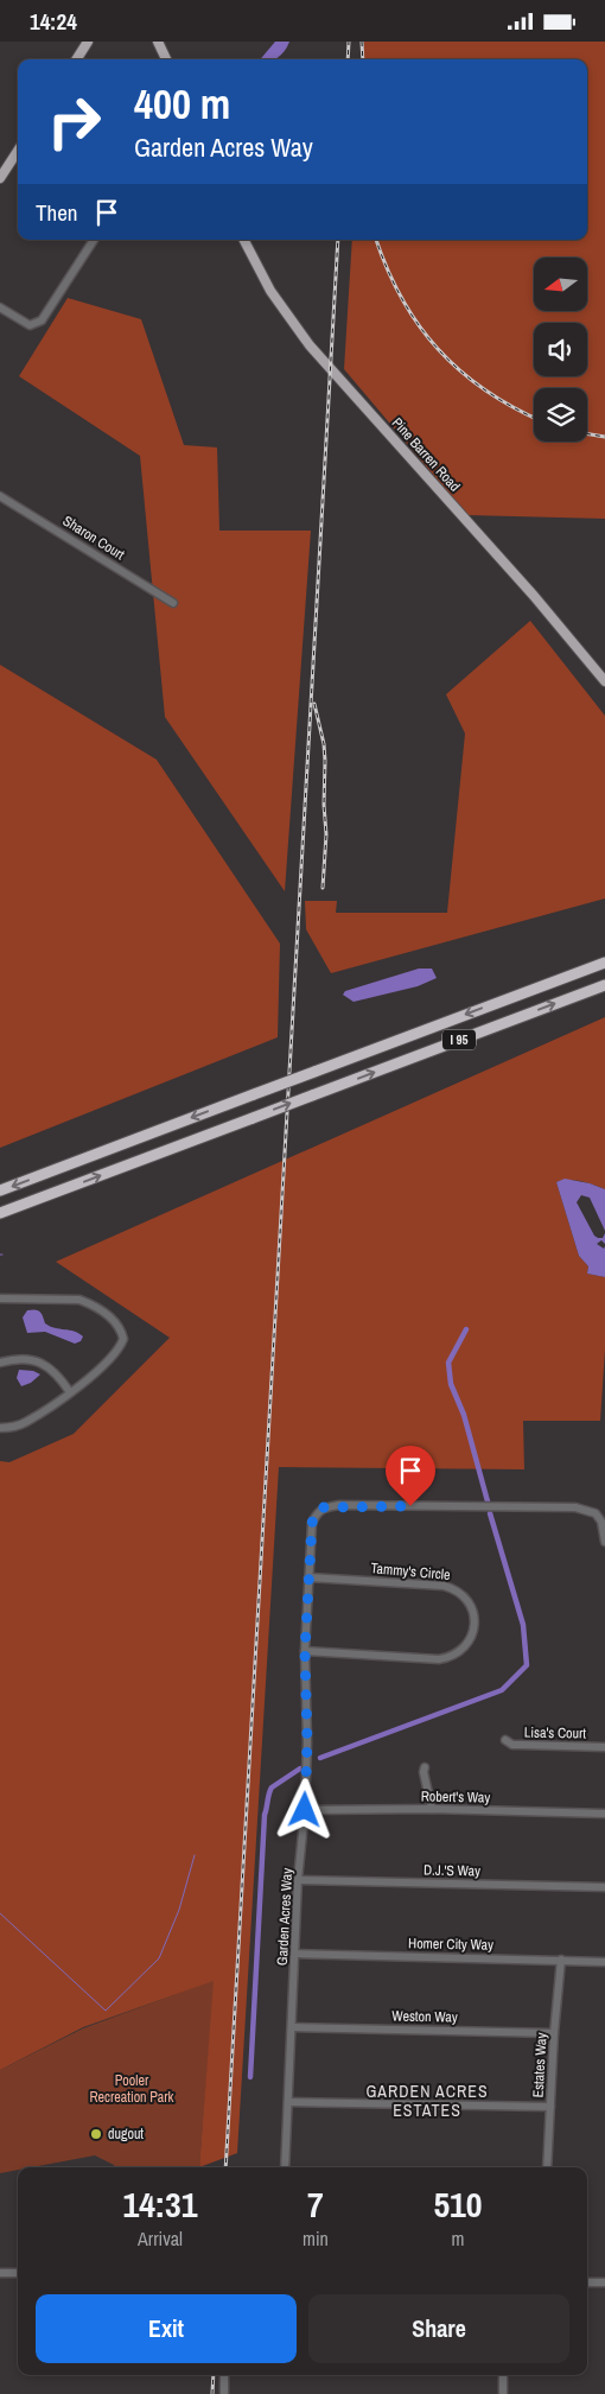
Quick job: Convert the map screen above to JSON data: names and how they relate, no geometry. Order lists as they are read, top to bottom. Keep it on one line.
{"streets":{"highway":["I 95"],"main road":["Pine Barren Road"],"street":["Sharon Court","Tammy's Circle","Lisa's Court","Robert's Way","D.J.'S Way","Garden Acres Way","Homer City Way","Weston Way","Estates Way"]},"crossings":[["Tammy's Circle","Garden Acres Way"],["Robert's Way","Garden Acres Way"],["D.J.'S Way","Garden Acres Way"],["Garden Acres Way","Homer City Way"],["Garden Acres Way","Weston Way"],["Homer City Way","Estates Way"],["Weston Way","Estates Way"]],"districts":["GARDEN ACRES ESTATES"],"parks":["Pooler Recreation Park"],"places":["dugout"],"north":"left","page":{"status":"14:24","turn":["400 m","Garden Acres Way"],"then":"Then","eta":["14:31","Arrival","7","min","510","m"],"buttons":["Exit","Share"]}}
